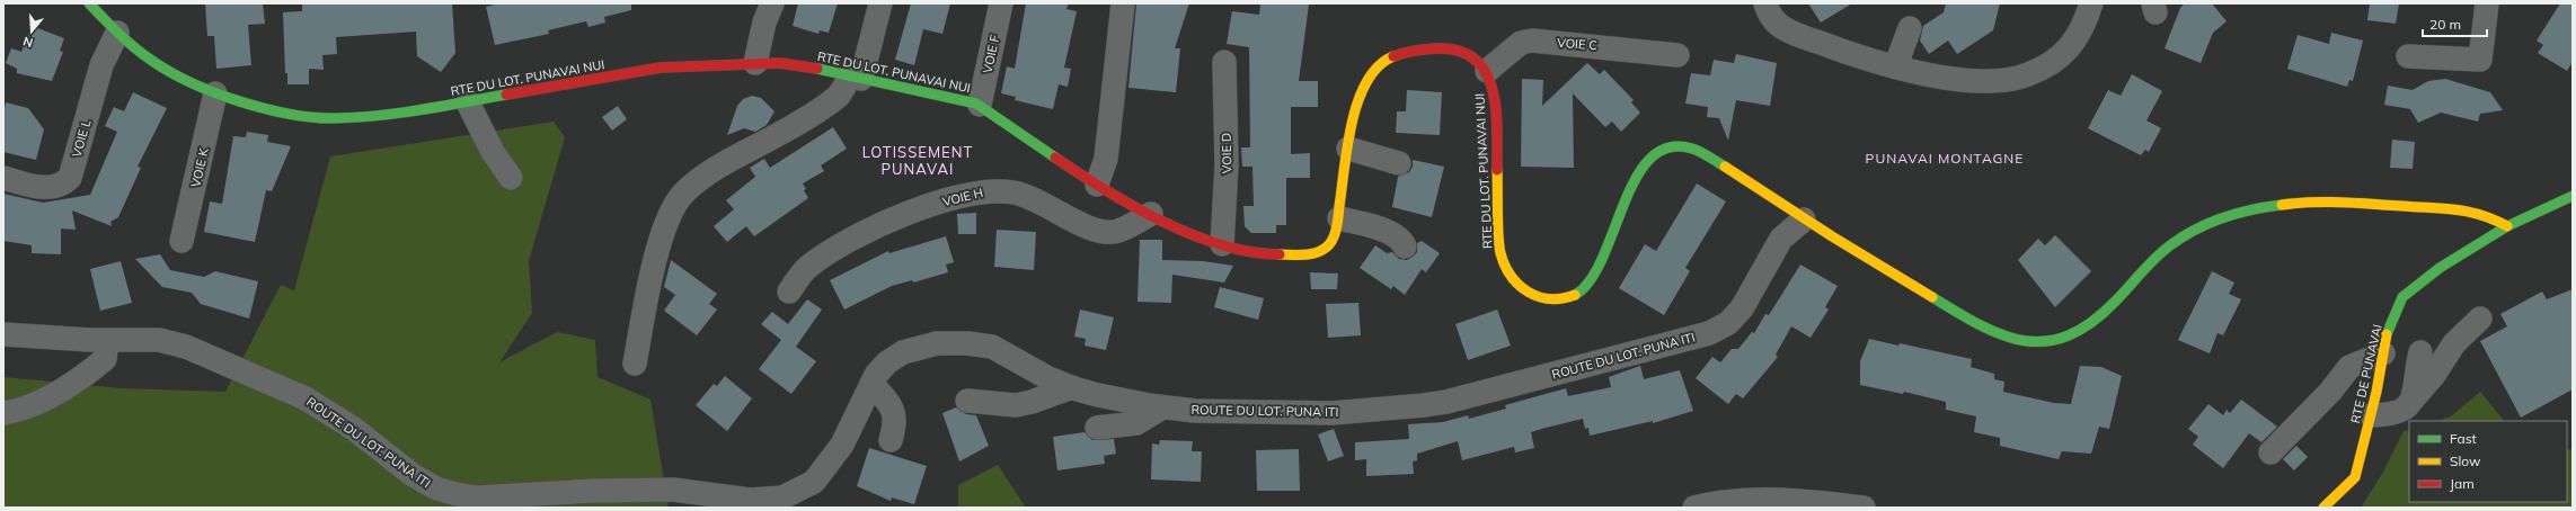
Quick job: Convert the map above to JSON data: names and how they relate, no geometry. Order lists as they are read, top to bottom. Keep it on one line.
{"streets":{"main road":["RTE DU LOT. PUNAVAI NUI","RTE DE PUNAVAI"],"street":["VOIE C","VOIE F","VOIE L","VOIE D","VOIE K","VOIE H","ROUTE DU LOT. PUNA ITI"]},"crossings":[["VOIE C","RTE DU LOT. PUNAVAI NUI"],["VOIE F","RTE DU LOT. PUNAVAI NUI"],["RTE DU LOT. PUNAVAI NUI","VOIE L"],["RTE DU LOT. PUNAVAI NUI","VOIE D"],["RTE DU LOT. PUNAVAI NUI","VOIE K"],["RTE DU LOT. PUNAVAI NUI","VOIE H"],["RTE DU LOT. PUNAVAI NUI","ROUTE DU LOT. PUNA ITI"]],"districts":["LOTISSEMENT PUNAVAI","PUNAVAI MONTAGNE"],"legend":["Fast","Slow","Jam"],"scale_bar":"20 m","north":"bottom"}
